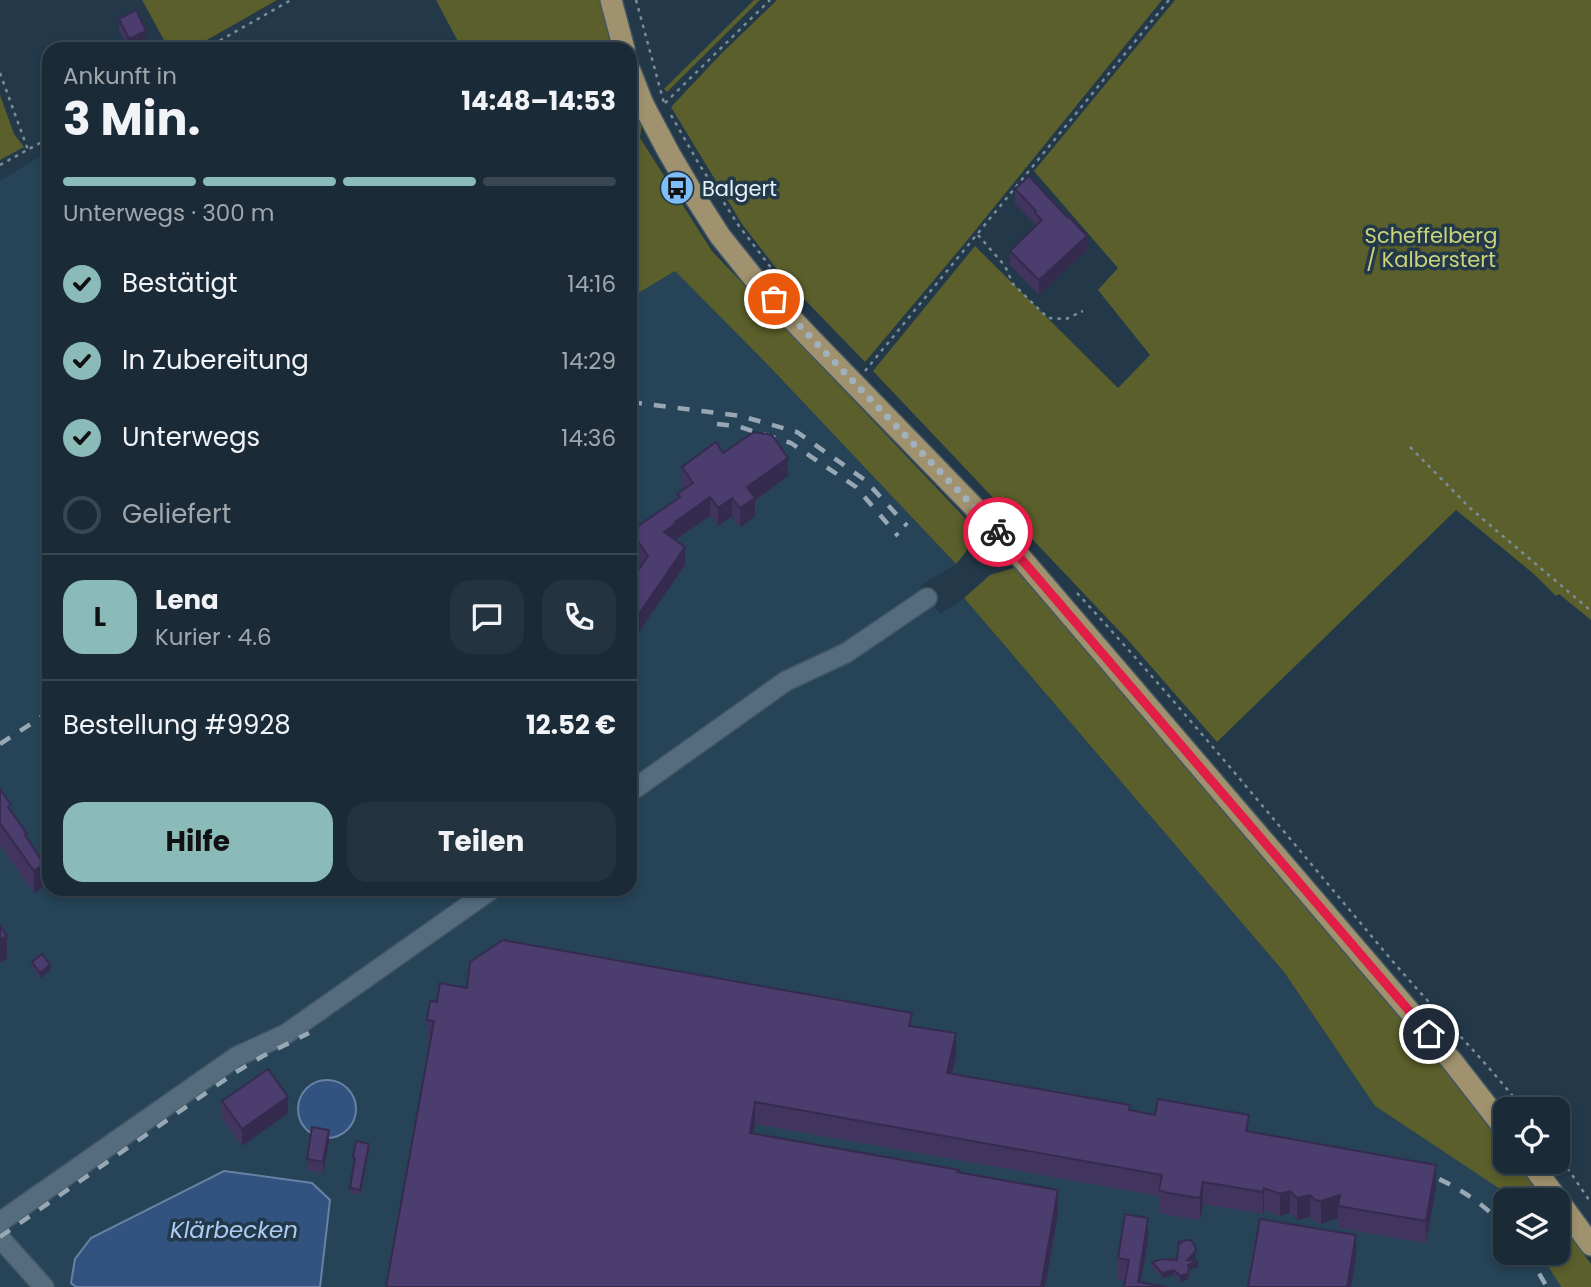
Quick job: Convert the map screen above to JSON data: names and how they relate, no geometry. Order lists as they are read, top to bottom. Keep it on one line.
{"water":["Klärbecken"],"parks":["Scheffelberg / Kalberstert"],"places":{"bus stop":["Balgert"]},"page":{"heading":["3 Min.","Ankunft in","14:48–14:53"],"panel":["Lena","Kurier · 4.6","Bestellung #9928","12.52 €"],"bar":"Unterwegs · 300 m","list":[["Bestätigt","14:16"],["In Zubereitung","14:29"],["Unterwegs","14:36"],"Geliefert"],"round":"L","buttons":["Hilfe","Teilen"]}}
